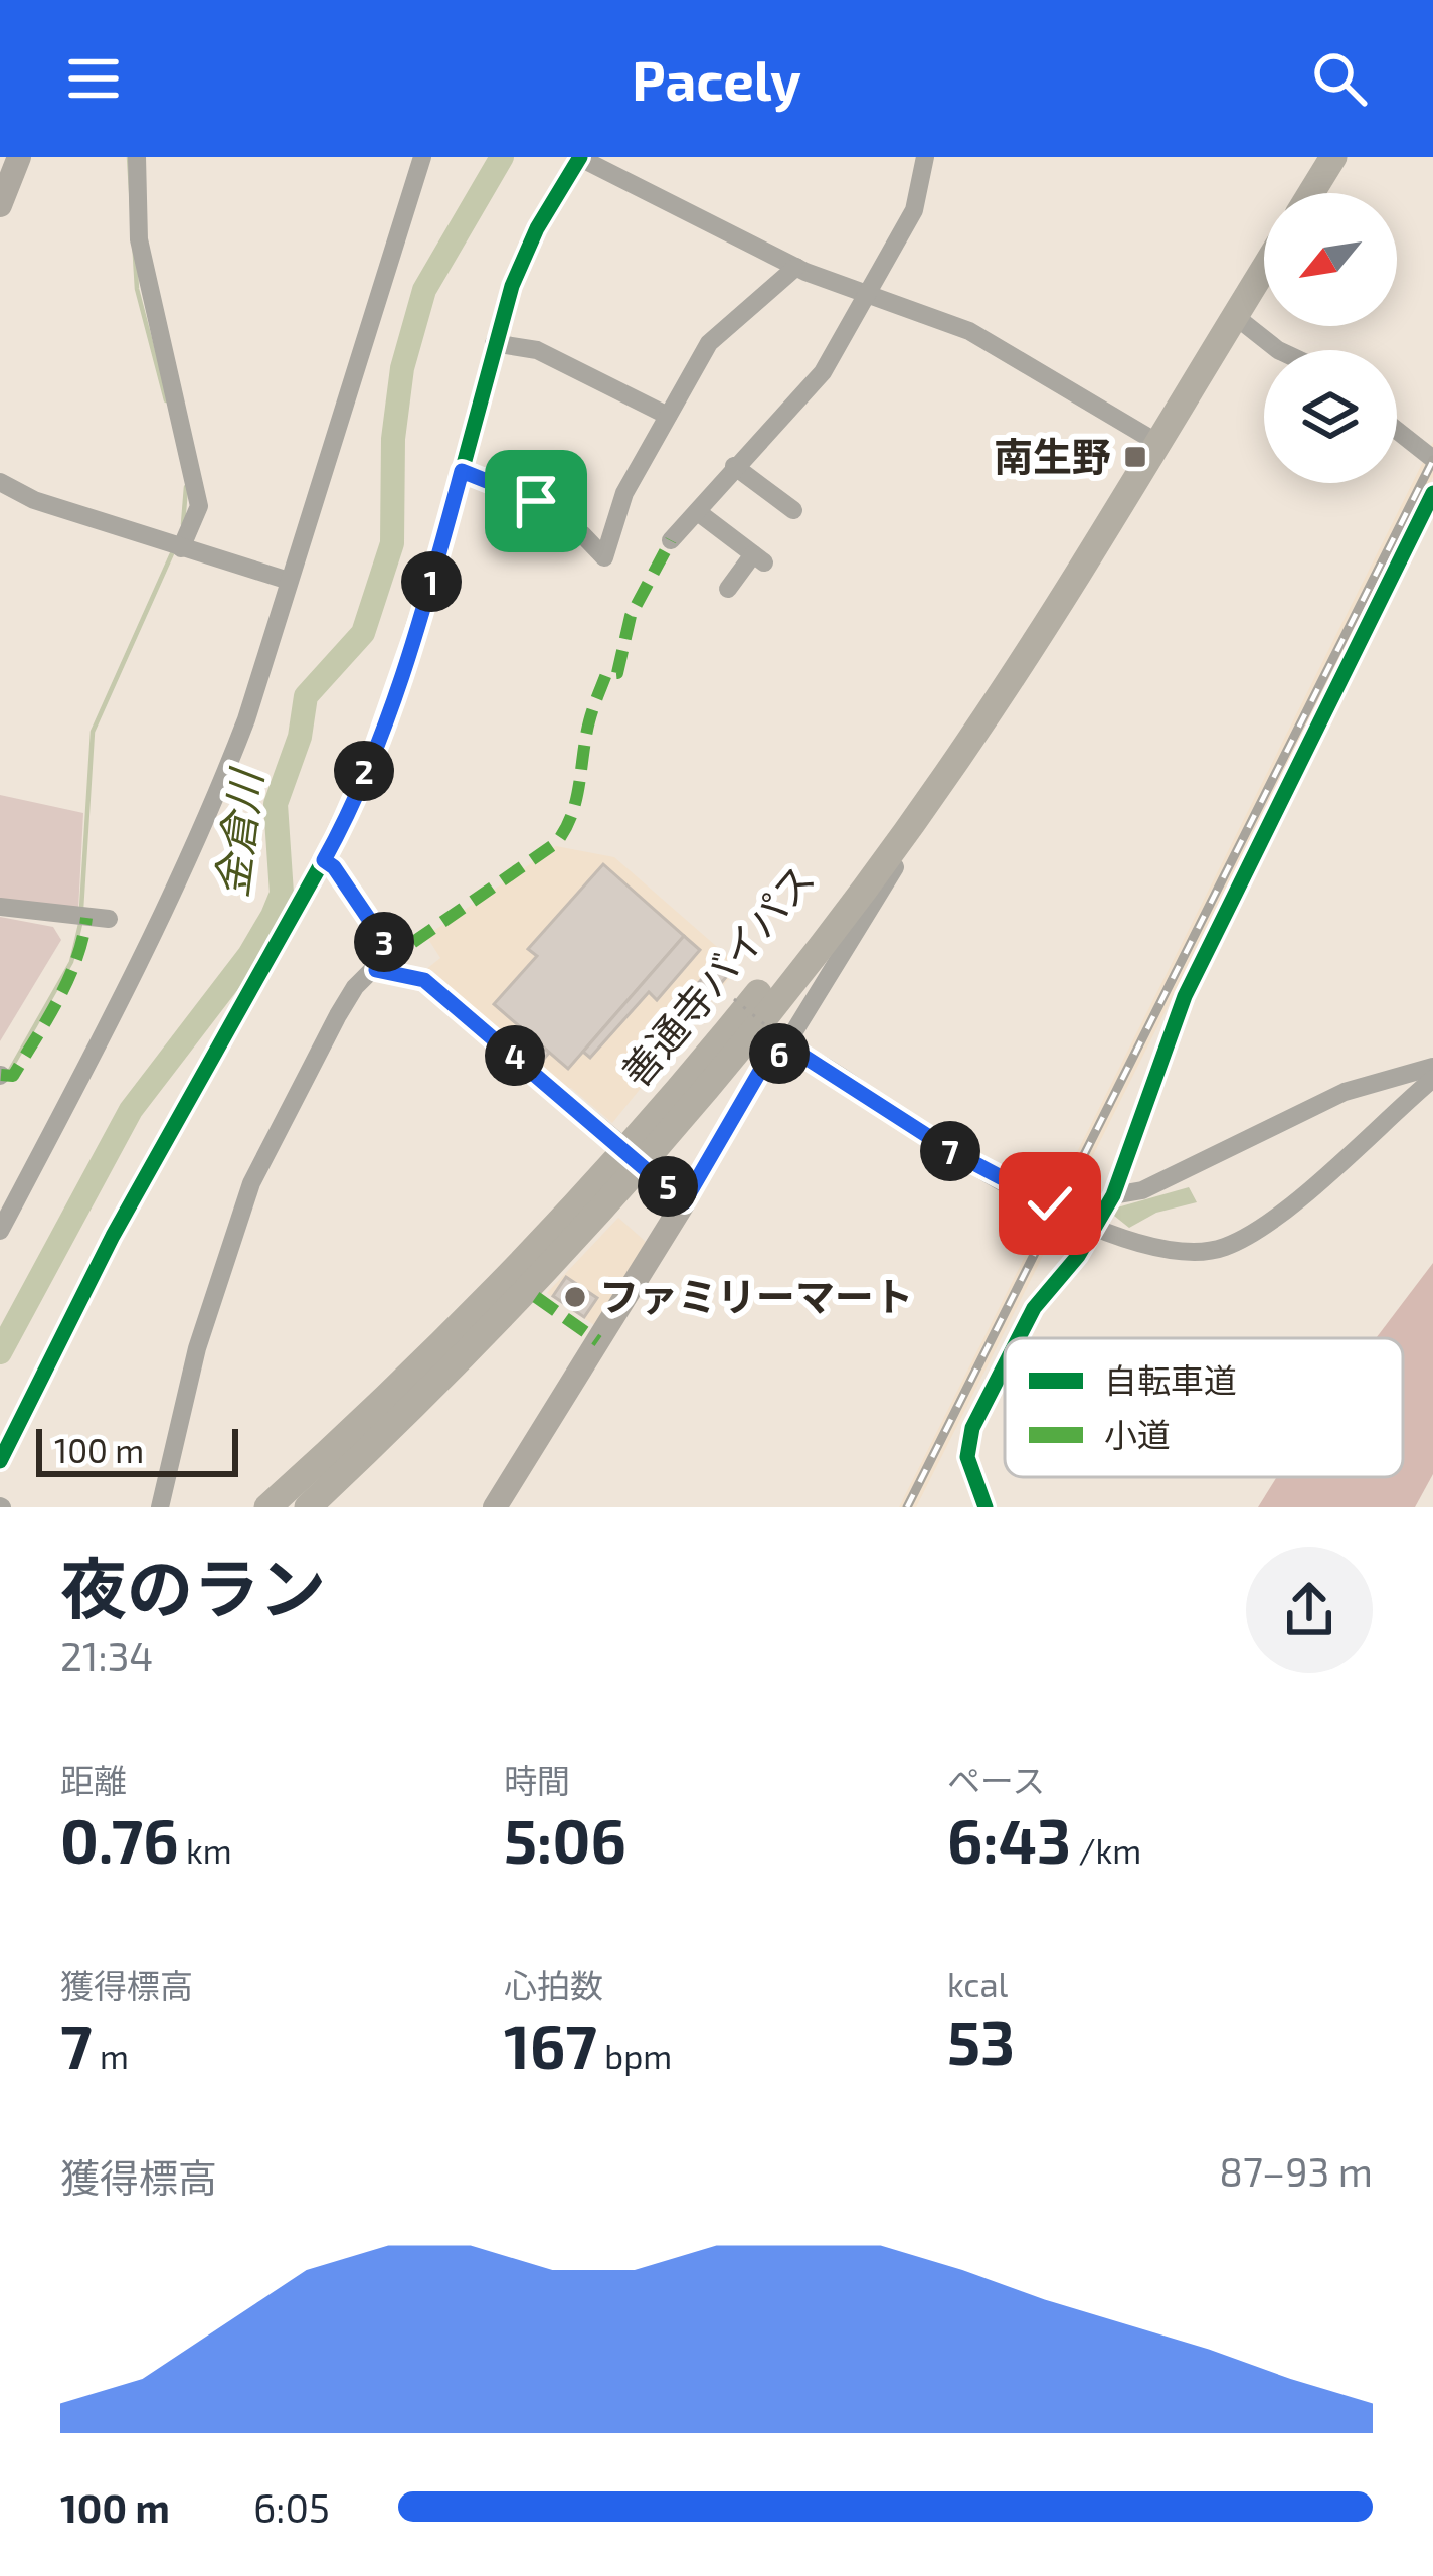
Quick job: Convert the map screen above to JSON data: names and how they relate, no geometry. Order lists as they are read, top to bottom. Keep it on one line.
{"streets":{"highway":["善通寺バイパス"]},"water":["金倉川"],"places":{"transit":["南生野"],"other":["ファミリーマート"]},"legend":["自転車道","小道"],"scale_bar":"100 m","north":"bottom left","page":{"header":"Pacely","pins":["1","2","3","6","4","7","5"],"scale":"100 m","heading":["夜のラン","21:34"],"stats":[["距離","0.76 km"],["時間","5:06"],["ペース","6:43 /km"],["獲得標高","7 m"],["心拍数","167 bpm"],["kcal","53"]],"chart":["獲得標高","87–93 m"],"list":[{"name":"100 m","note":"6:05"}]}}
